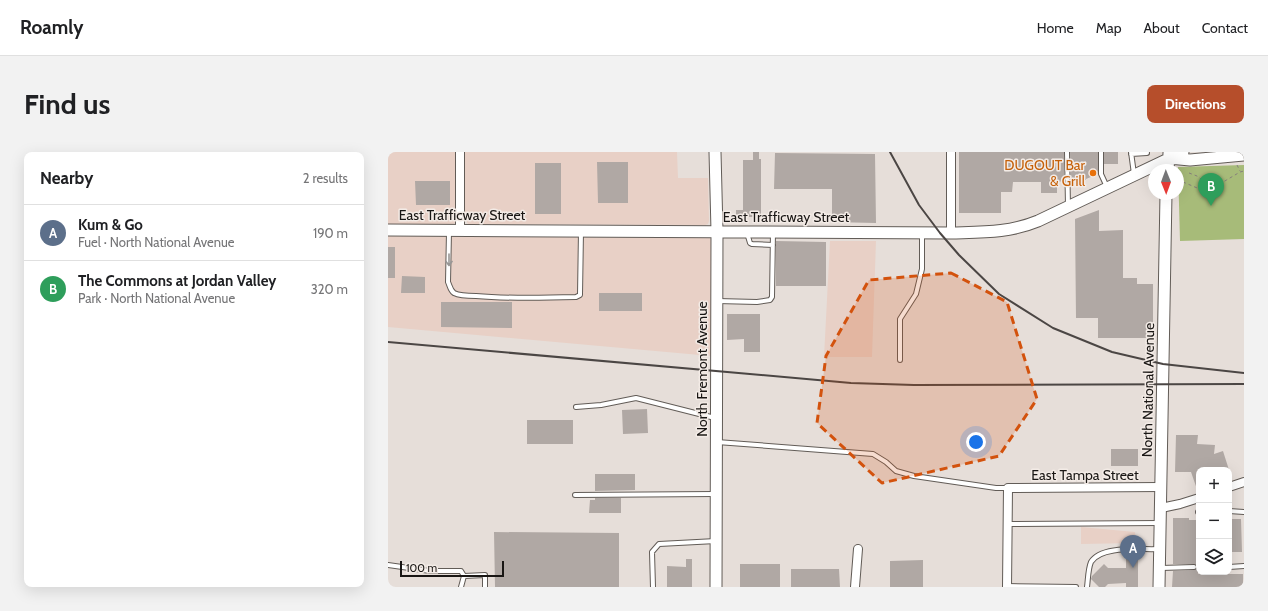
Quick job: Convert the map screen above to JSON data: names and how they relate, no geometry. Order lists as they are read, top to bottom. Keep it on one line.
{"streets":{"main road":["East Trafficway Street","North Fremont Avenue","North National Avenue"],"street":["East Tampa Street"]},"crossings":[["East Trafficway Street","North Fremont Avenue"],["North National Avenue","East Tampa Street"]],"places":["DUGOUT Bar & Grill"],"scale_bar":"100 m","north":"bottom","page":{"header":"Roamly","nav":["Home","Map","About","Contact"],"buttons":"Directions","title":"Find us","heading":["Nearby","2 results"],"pins":["B","A"],"list":[{"mark":"A","name":"Kum & Go","note":"Fuel · North National Avenue","value":"190 m"},{"mark":"B","name":"The Commons at Jordan Valley","note":"Park · North National Avenue","value":"320 m"}],"map_buttons":["+","−"],"scale":"100 m"}}
